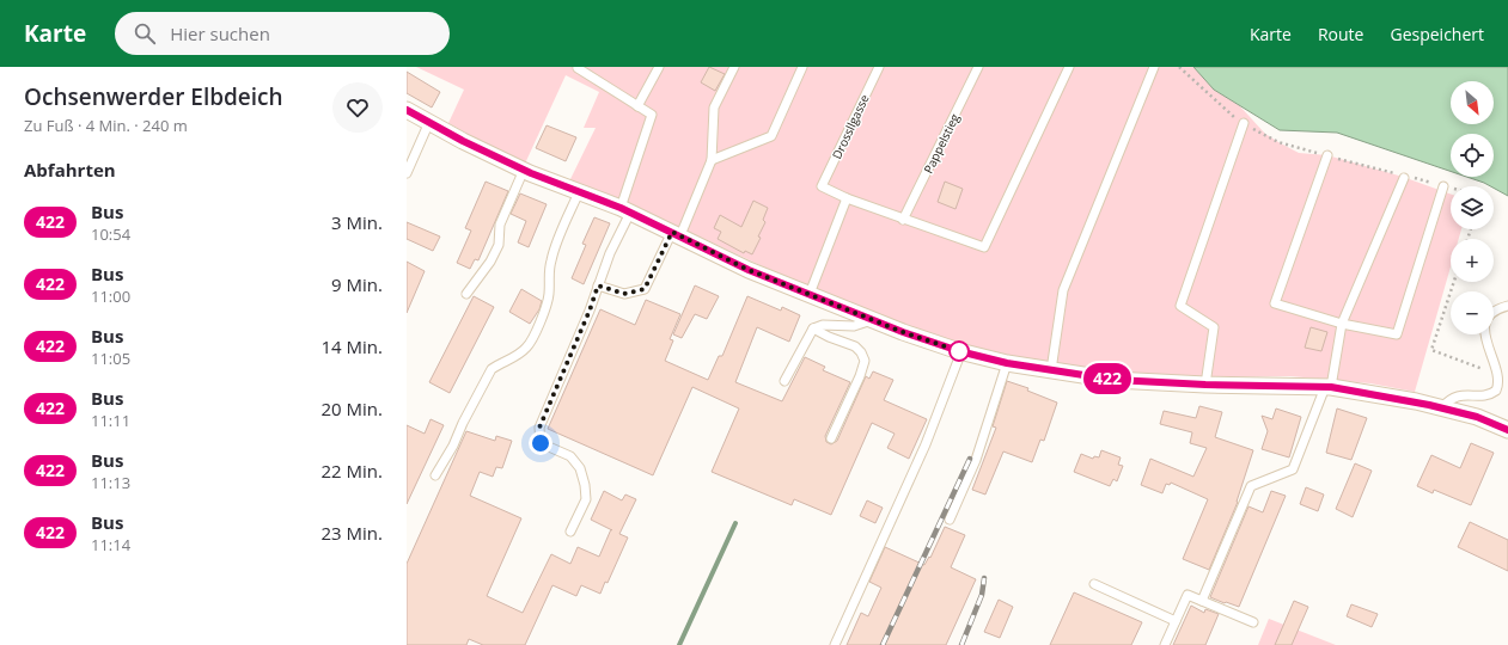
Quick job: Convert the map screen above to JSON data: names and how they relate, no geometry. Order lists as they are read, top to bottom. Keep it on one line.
{"streets":{"lane":["Drossllgasse","Pappelstieg"]},"lines":["bus line 422"],"north":"bottom right","page":{"header":"Karte","search":"Hier suchen","nav":["Karte","Route","Gespeichert"],"heading":[["Ochsenwerder Elbdeich","Zu Fuß · 4 Min. · 240 m"],"Abfahrten"],"on_map":"422","map_buttons":["+","−"],"list":[{"mark":"422","name":"Bus","note":"10:54","value":"3 Min."},{"mark":"422","name":"Bus","note":"11:00","value":"9 Min."},{"mark":"422","name":"Bus","note":"11:05","value":"14 Min."},{"mark":"422","name":"Bus","note":"11:11","value":"20 Min."},{"mark":"422","name":"Bus","note":"11:13","value":"22 Min."},{"mark":"422","name":"Bus","note":"11:14","value":"23 Min."}]}}
